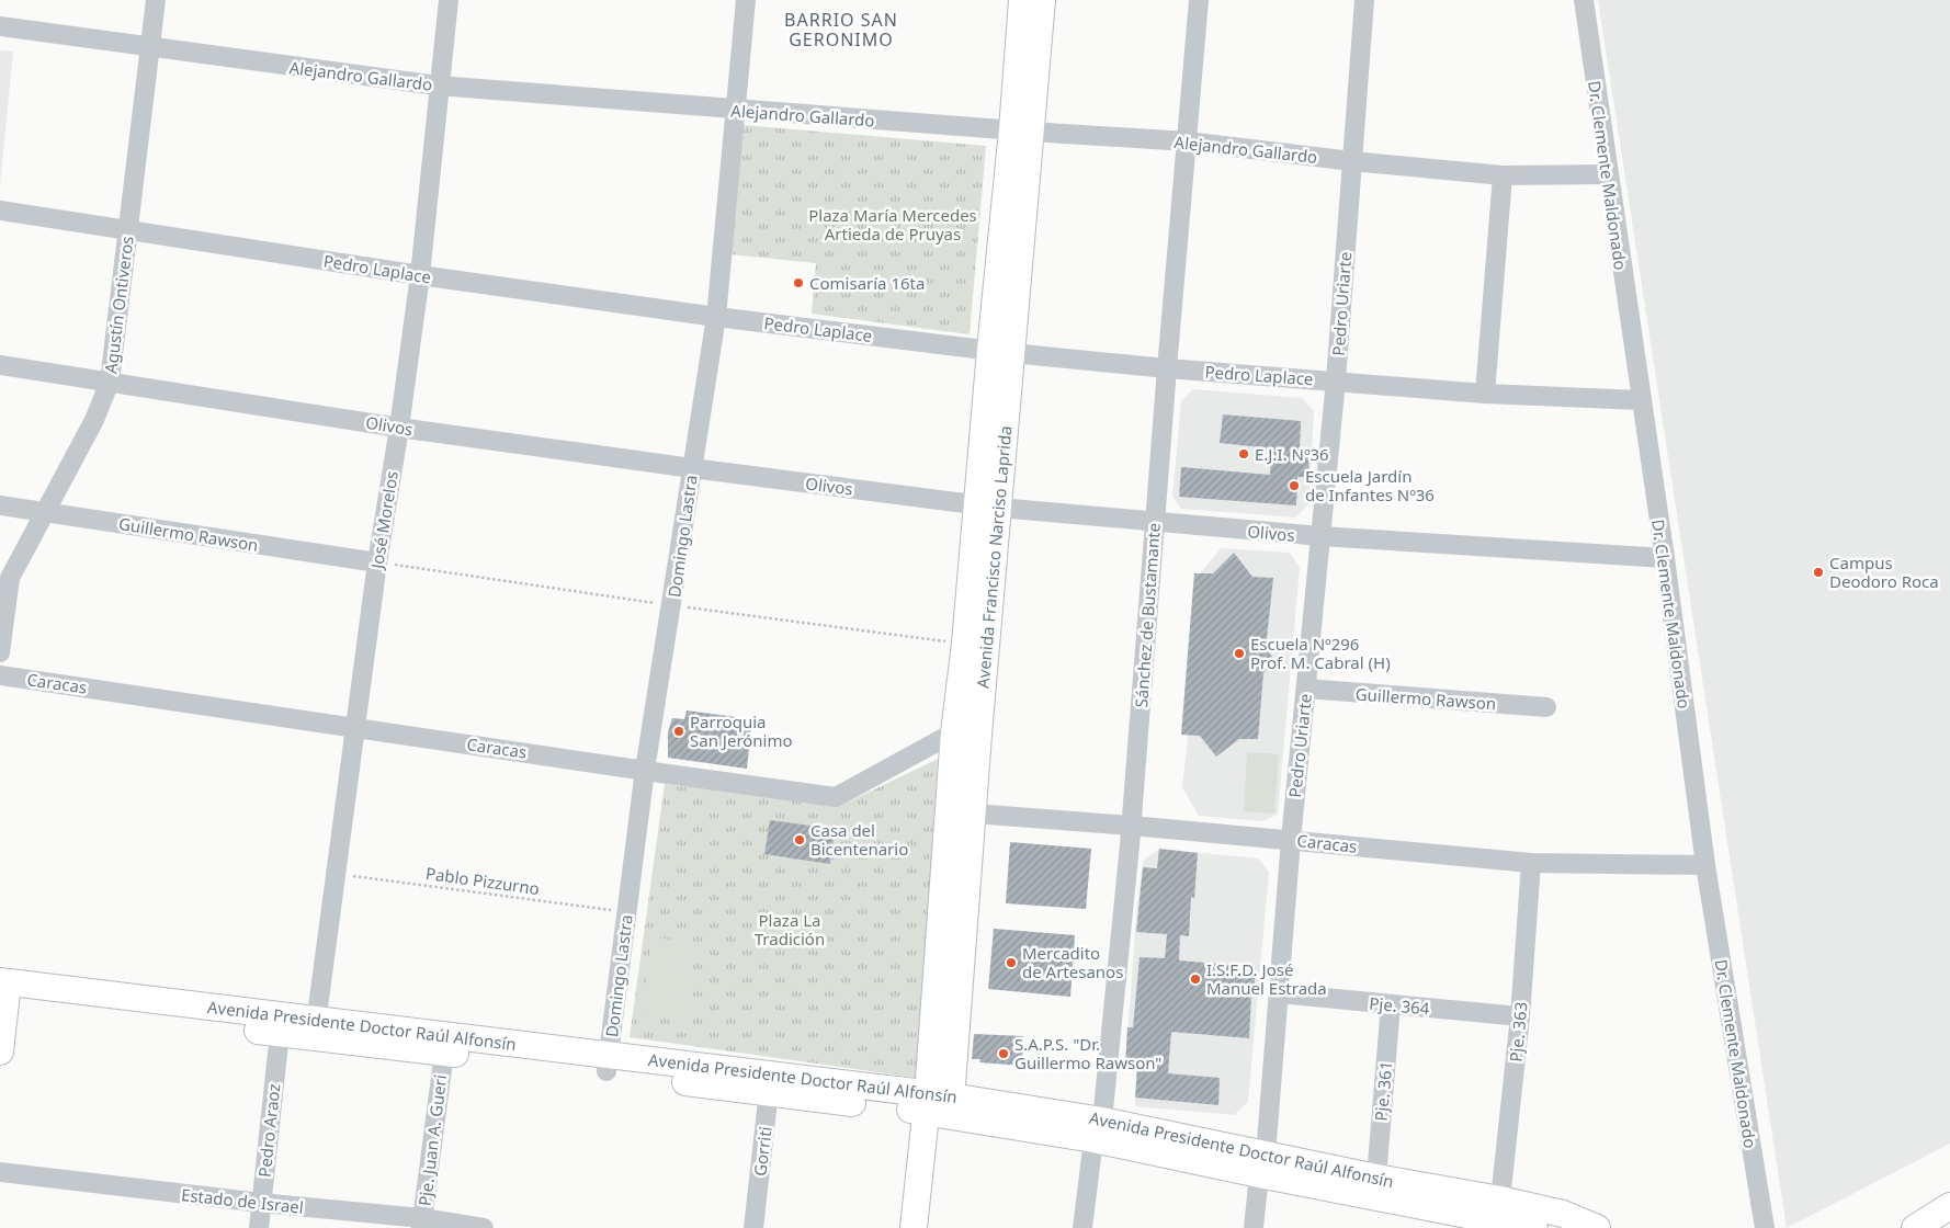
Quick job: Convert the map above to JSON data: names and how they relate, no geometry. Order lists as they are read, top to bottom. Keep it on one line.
{"streets":{"main road":["Avenida Francisco Narciso Laprida","Avenida Presidente Doctor Raúl Alfonsín"],"street":["Alejandro Gallardo","Dr. Clemente Maldonado","Pedro Laplace","Pedro Uriarte","Agustín Ontiveros","Olivos","José Morelos","Guillermo Rawson","Domingo Lastra","Sánchez de Bustamante","Caracas","Pje. 364","Pje. 363","Pje. 361","Pedro Araoz","Pje. Juan A. Gueri","Gorriti","Estado de Israel"],"path":["Pablo Pizzurno"]},"crossings":[["Alejandro Gallardo","Dr. Clemente Maldonado"],["Alejandro Gallardo","Pedro Uriarte"],["Alejandro Gallardo","Agustín Ontiveros"],["Alejandro Gallardo","José Morelos"],["Alejandro Gallardo","Domingo Lastra"],["Alejandro Gallardo","Avenida Francisco Narciso Laprida"],["Alejandro Gallardo","Sánchez de Bustamante"],["Dr. Clemente Maldonado","Pedro Laplace"],["Dr. Clemente Maldonado","Olivos"],["Dr. Clemente Maldonado","Caracas"],["Pedro Laplace","Pedro Uriarte"],["Pedro Laplace","Agustín Ontiveros"],["Pedro Laplace","José Morelos"],["Pedro Laplace","Domingo Lastra"],["Pedro Laplace","Avenida Francisco Narciso Laprida"],["Pedro Laplace","Sánchez de Bustamante"],["Pedro Uriarte","Olivos"],["Pedro Uriarte","Guillermo Rawson"],["Pedro Uriarte","Caracas"],["Pedro Uriarte","Pje. 364"],["Pedro Uriarte","Avenida Presidente Doctor Raúl Alfonsín"],["Agustín Ontiveros","Olivos"],["Agustín Ontiveros","Guillermo Rawson"],["Olivos","José Morelos"],["Olivos","Domingo Lastra"],["Olivos","Avenida Francisco Narciso Laprida"],["Olivos","Sánchez de Bustamante"],["José Morelos","Guillermo Rawson"],["José Morelos","Caracas"],["José Morelos","Pablo Pizzurno"],["José Morelos","Avenida Presidente Doctor Raúl Alfonsín"],["Domingo Lastra","Caracas"],["Domingo Lastra","Pablo Pizzurno"],["Domingo Lastra","Avenida Presidente Doctor Raúl Alfonsín"],["Avenida Francisco Narciso Laprida","Caracas"],["Avenida Francisco Narciso Laprida","Avenida Presidente Doctor Raúl Alfonsín"],["Sánchez de Bustamante","Caracas"],["Sánchez de Bustamante","Avenida Presidente Doctor Raúl Alfonsín"],["Caracas","Pje. 363"],["Pje. 364","Pje. 363"],["Pje. 364","Pje. 361"],["Avenida Presidente Doctor Raúl Alfonsín","Pje. 363"],["Avenida Presidente Doctor Raúl Alfonsín","Pje. 361"],["Avenida Presidente Doctor Raúl Alfonsín","Pedro Araoz"],["Avenida Presidente Doctor Raúl Alfonsín","Pje. Juan A. Gueri"],["Avenida Presidente Doctor Raúl Alfonsín","Gorriti"],["Pedro Araoz","Estado de Israel"],["Pje. Juan A. Gueri","Estado de Israel"]],"districts":["BARRIO SAN GERONIMO"],"parks":["Plaza María Mercedes Artieda de Pruyas","Plaza La Tradición"],"places":["Comisaría 16ta","E.J.I. Nº36","Escuela Jardín de Infantes Nº36","Campus Deodoro Roca","Escuela Nº296 Prof. M. Cabral (H)","Parroquia San Jerónimo","Casa del Bicentenario","Mercadito de Artesanos","I.S.F.D. José Manuel Estrada","S.A.P.S. \"Dr. Guillermo Rawson\""]}
